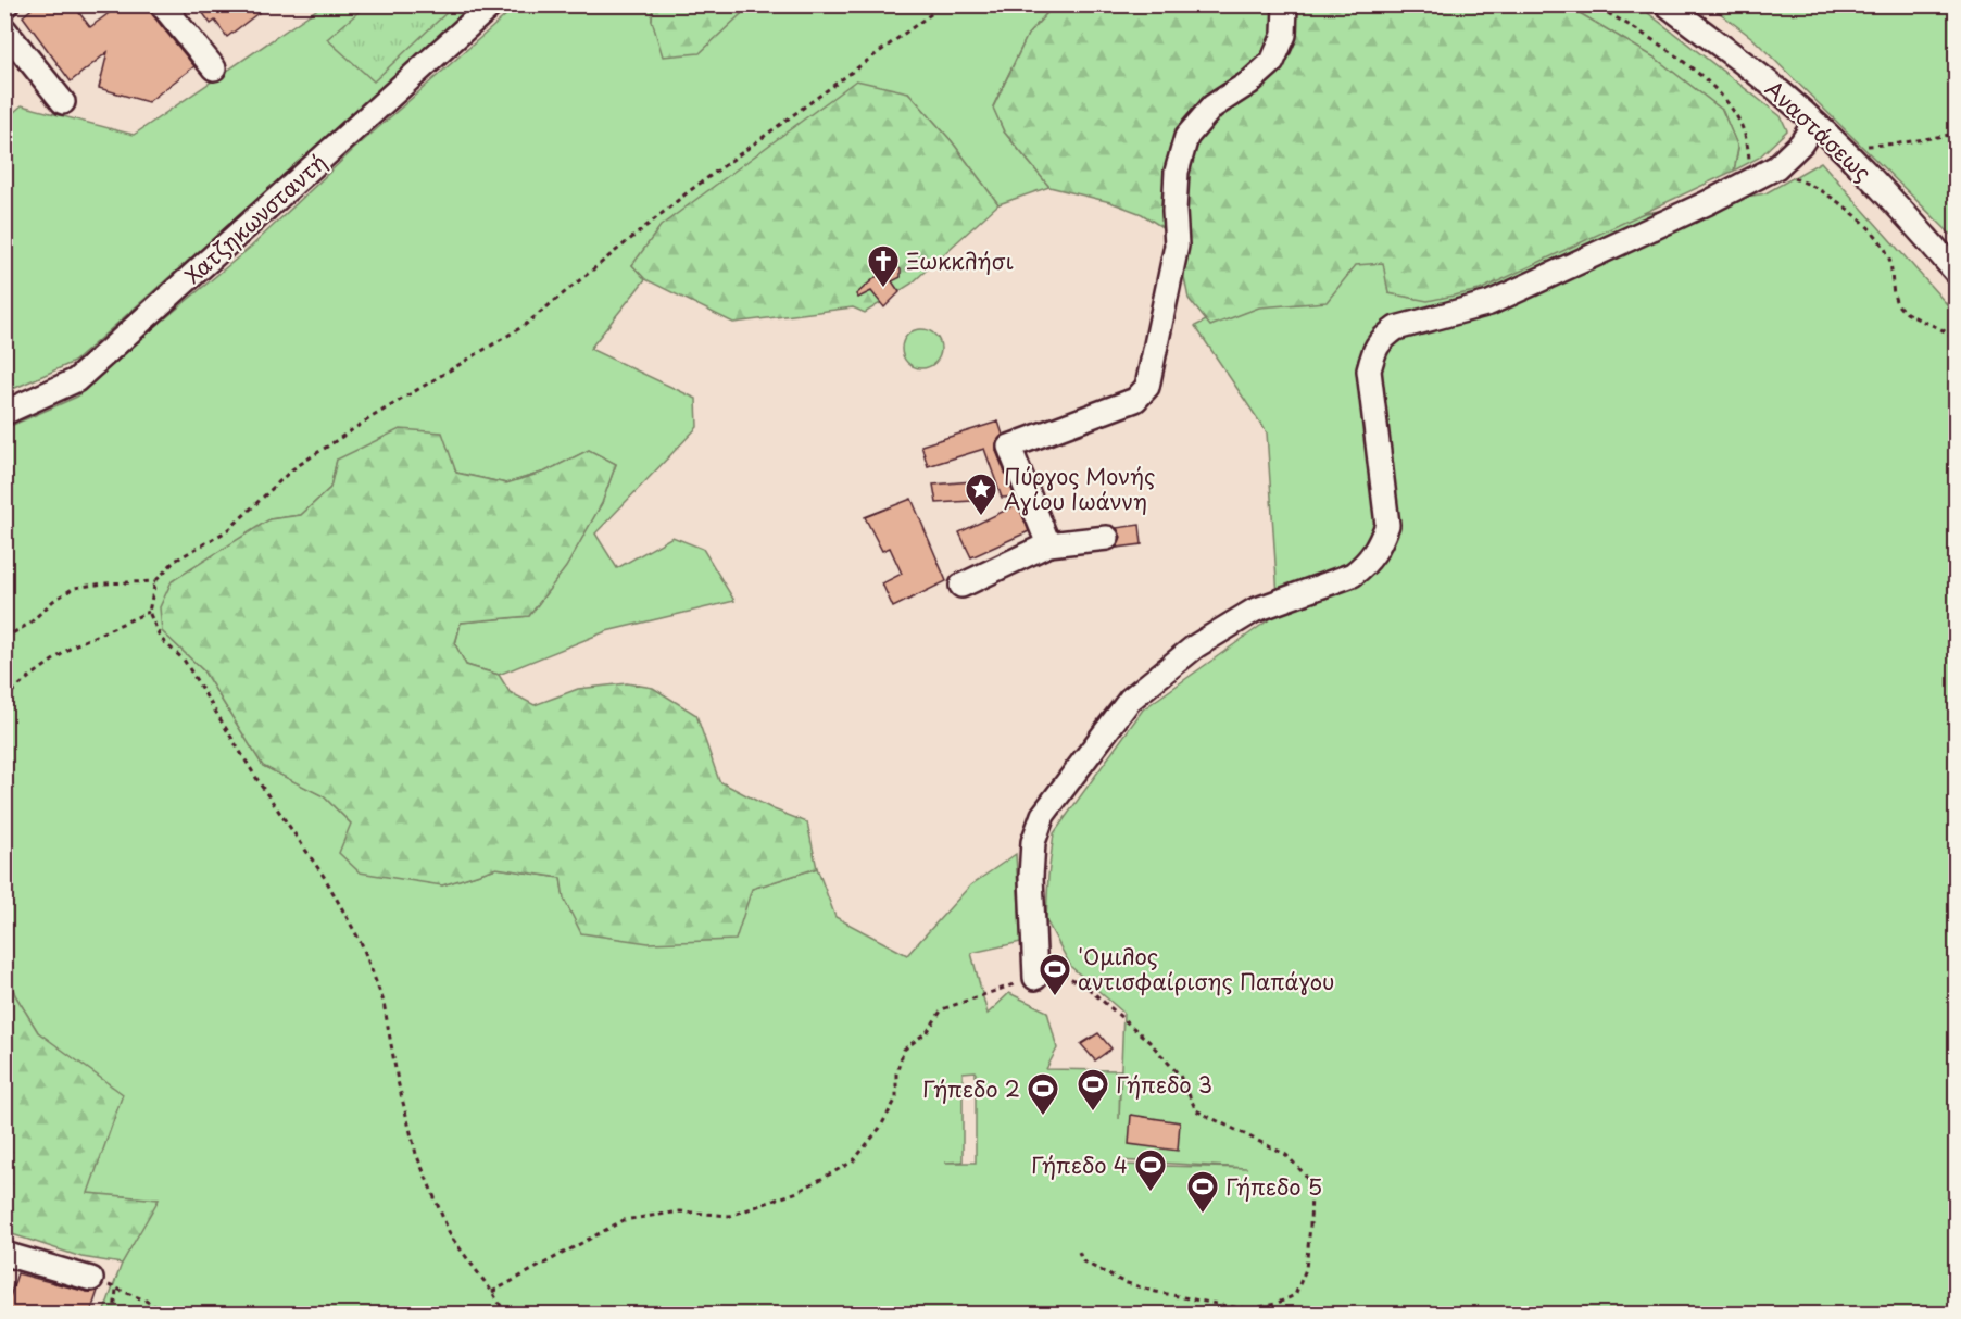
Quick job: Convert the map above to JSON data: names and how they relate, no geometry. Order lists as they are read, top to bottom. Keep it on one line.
{"streets":{"street":["Αναστάσεως","Χατζηκωνσταντή"]},"places":{"church":["Ξωκκλήσι"],"place":["Πύργος Μονής Αγίου Ιωάννη"],"sports":["'Ομιλος αντισφαίρισης Παπάγου","Γήπεδο 3","Γήπεδο 2","Γήπεδο 4","Γήπεδο 5"]}}
